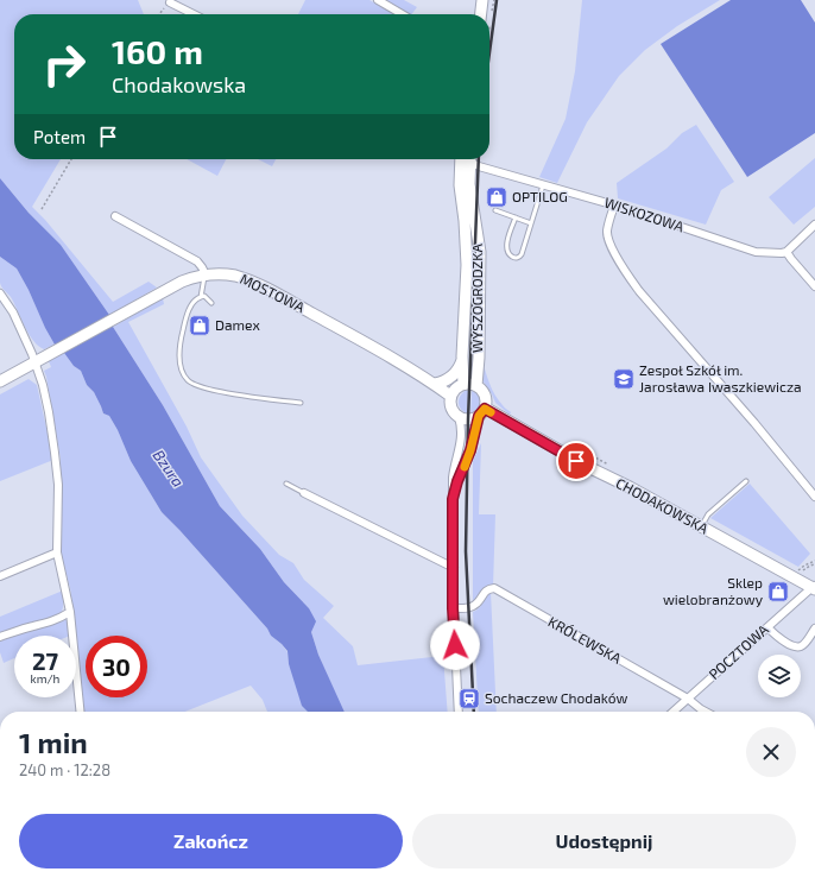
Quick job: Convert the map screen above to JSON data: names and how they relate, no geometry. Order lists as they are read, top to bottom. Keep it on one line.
{"streets":{"main road":["MOSTOWA","WYSZOGRODZKA","CHODAKOWSKA"],"street":["WISKOZOWA","KRÓLEWSKA","POCZTOWA"]},"crossings":[["MOSTOWA","WYSZOGRODZKA"],["MOSTOWA","CHODAKOWSKA"],["WYSZOGRODZKA","CHODAKOWSKA"],["CHODAKOWSKA","POCZTOWA"],["KRÓLEWSKA","POCZTOWA"]],"water":["Bzura"],"places":{"shop":["OPTILOG","Damex","Sklep wielobranżowy"],"school or university":["Zespoł Szkół im. Jarosława Iwaszkiewicza"],"station":["Sochaczew Chodaków"]},"page":{"turn":["160 m","Chodakowska"],"then":"Potem","speed":"27 km/h","limit":"30","heading":["1 min","240 m · 12:28"],"buttons":["Zakończ","Udostępnij"]}}
